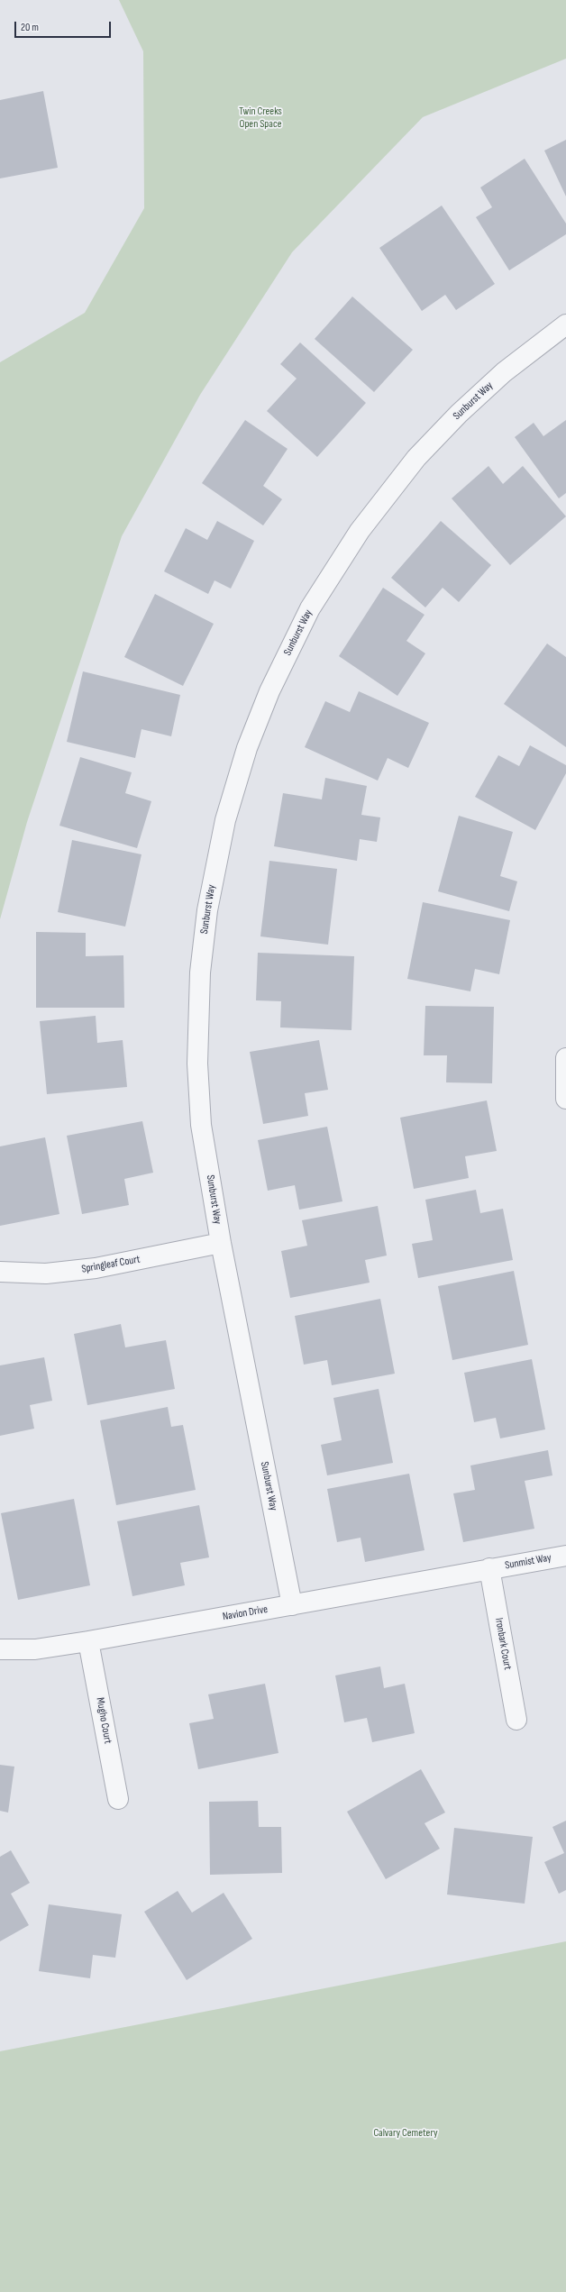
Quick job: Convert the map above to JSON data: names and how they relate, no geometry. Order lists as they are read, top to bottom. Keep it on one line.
{"streets":{"street":["Sunburst Way","Springleaf Court","Sunmist Way","Navion Drive","Ironbark Court","Mugho Court"]},"crossings":[["Sunburst Way","Springleaf Court"],["Sunburst Way","Navion Drive"],["Sunmist Way","Navion Drive"],["Sunmist Way","Ironbark Court"],["Navion Drive","Ironbark Court"],["Navion Drive","Mugho Court"]],"parks":["Twin Creeks Open Space","Calvary Cemetery"],"scale_bar":"20 m"}
